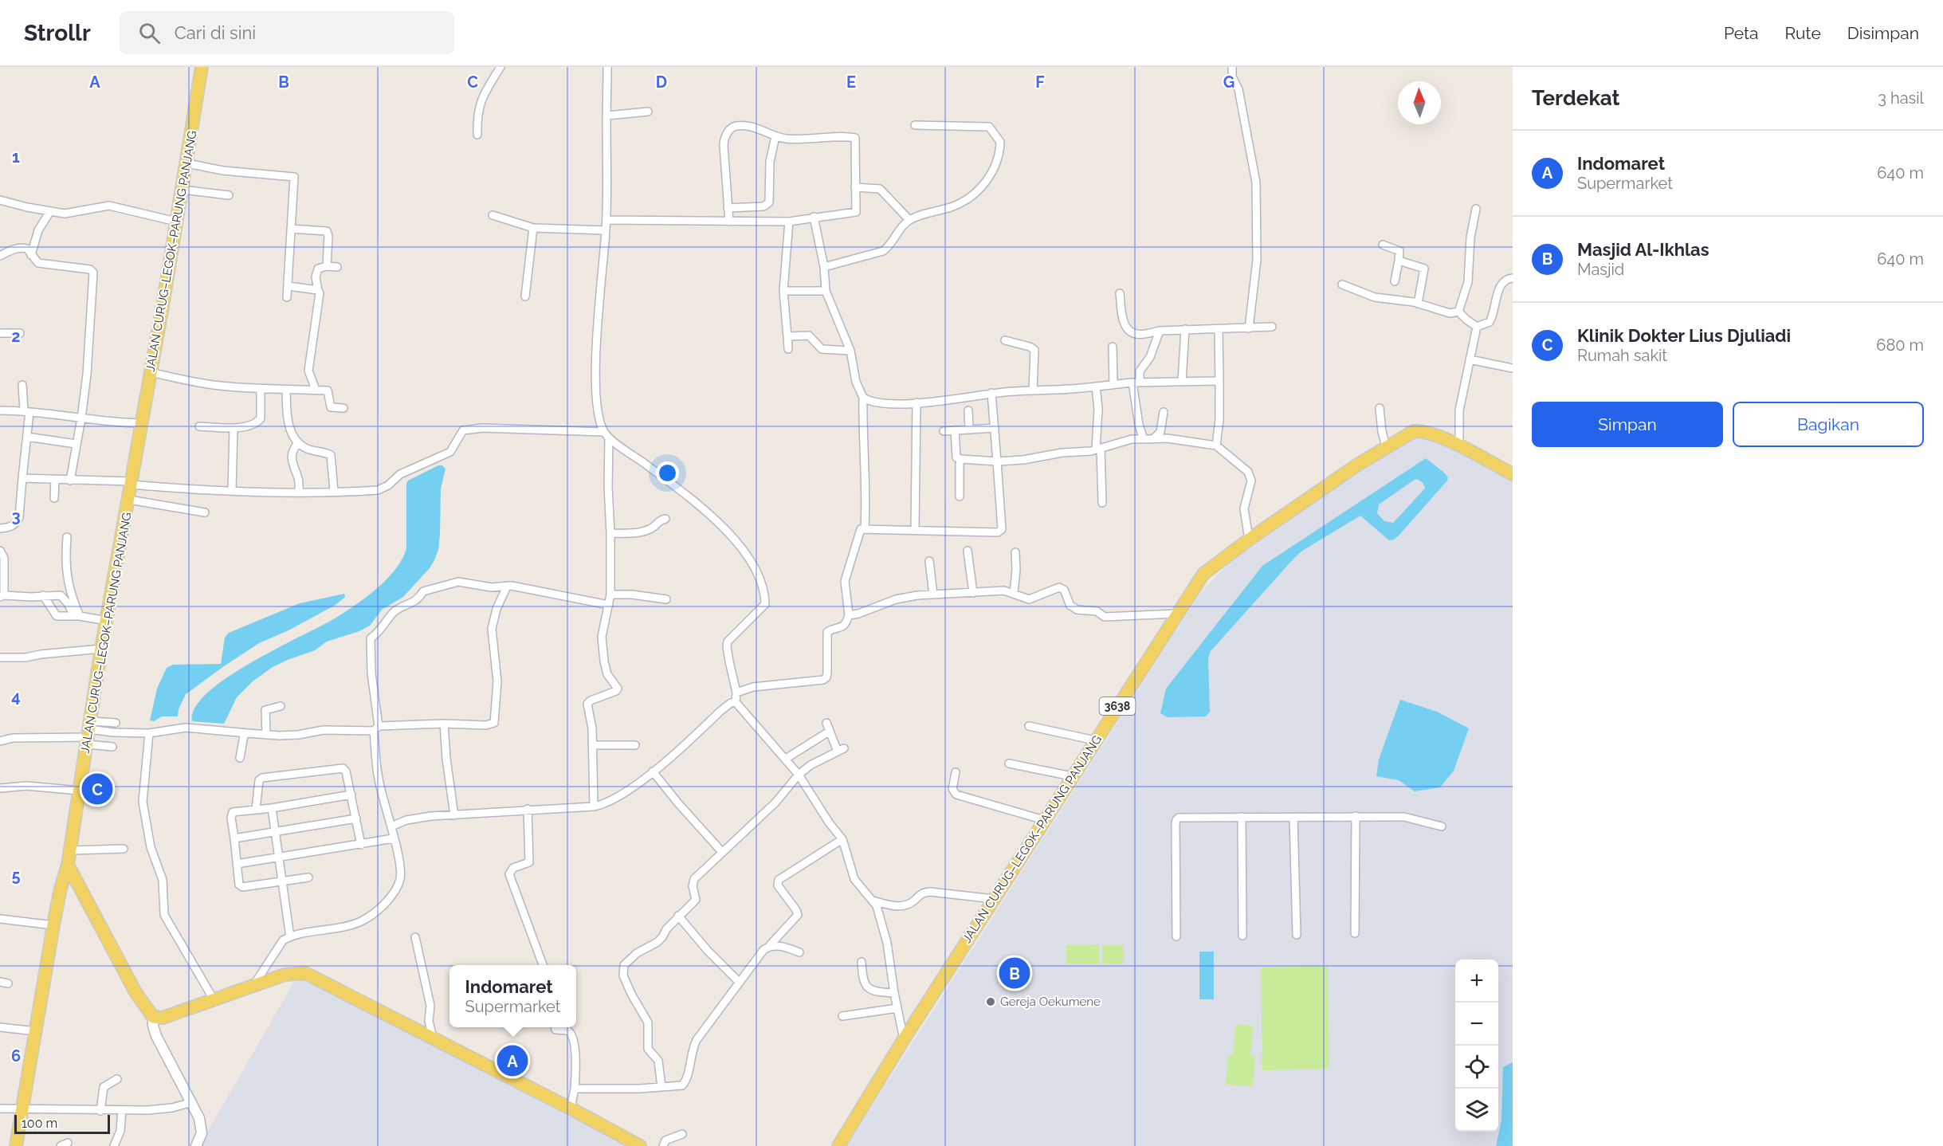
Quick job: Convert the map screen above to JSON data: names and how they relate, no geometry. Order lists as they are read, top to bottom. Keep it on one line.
{"streets":{"main road":["JALAN CURUG–LEGOK–PARUNG PANJANG","3638"]},"places":["Gereja Oekumene"],"scale_bar":"100 m","north":"top","page":{"header":"Strollr","search":"Cari di sini","nav":["Peta","Rute","Disimpan"],"heading":["Terdekat","3 hasil"],"list":[{"mark":"A","name":"Indomaret","note":"Supermarket","value":"640 m"},{"mark":"B","name":"Masjid Al-Ikhlas","note":"Masjid","value":"640 m"},{"mark":"C","name":"Klinik Dokter Lius Djuliadi","note":"Rumah sakit","value":"680 m"}],"buttons":["Simpan","Bagikan"],"pins":["C","B","A"],"map_buttons":["+","−"],"popup":["Indomaret","Supermarket"],"scale":"100 m"},"grid":{"columns":["A","B","C","D","E","F","G"],"rows":["1","2","3","4","5","6"]}}
